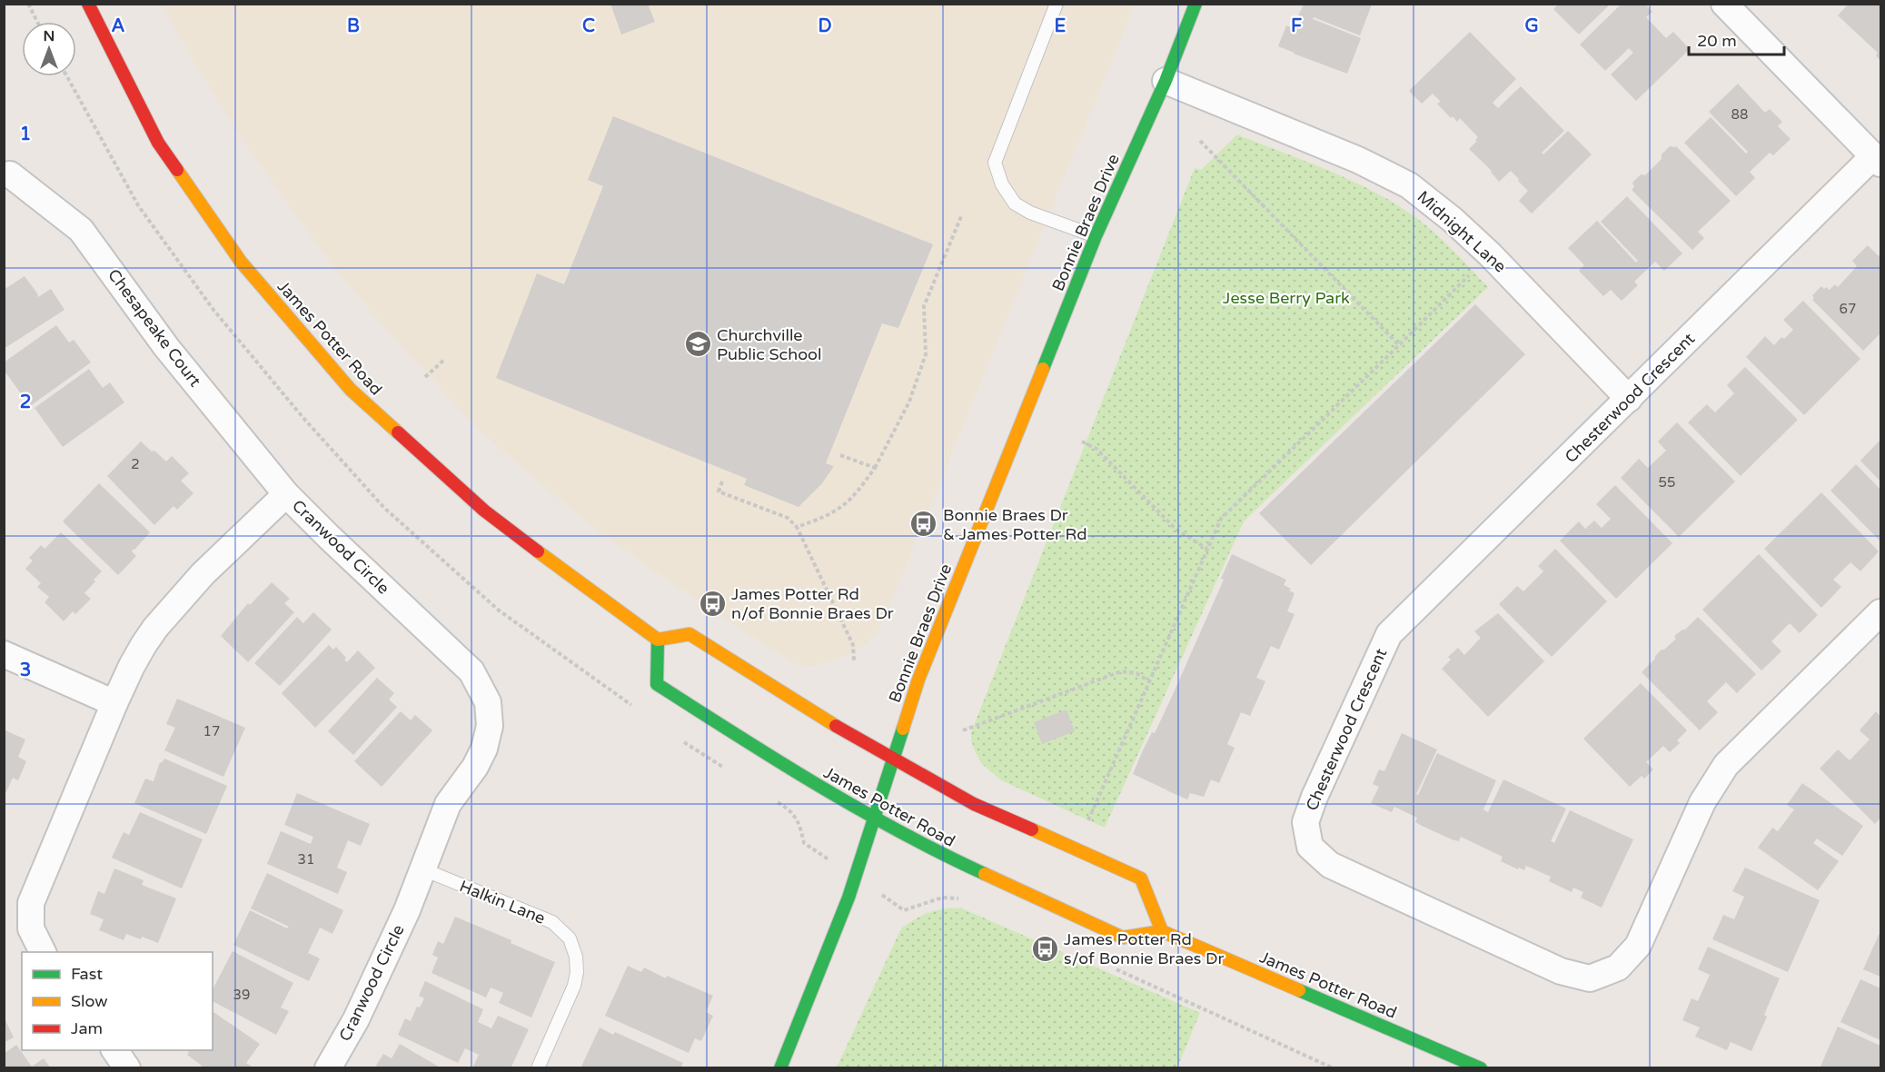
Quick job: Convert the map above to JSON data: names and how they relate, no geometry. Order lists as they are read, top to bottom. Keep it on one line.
{"streets":{"main road":["Bonnie Braes Drive","James Potter Road"],"street":["Midnight Lane","Chesapeake Court","Chesterwood Crescent","Cranwood Circle"],"lane":["Halkin Lane"]},"crossings":[["Bonnie Braes Drive","Midnight Lane"],["Bonnie Braes Drive","James Potter Road"],["Midnight Lane","Chesterwood Crescent"],["Chesapeake Court","Cranwood Circle"],["Cranwood Circle","Halkin Lane"]],"parks":["Jesse Berry Park"],"places":{"school or university":["Churchville Public School"],"bus stop":["Bonnie Braes Dr & James Potter Rd","James Potter Rd n/of Bonnie Braes Dr","James Potter Rd s/of Bonnie Braes Dr"]},"house_numbers":["88","67","2","55","17","31","39"],"legend":["Fast","Slow","Jam"],"scale_bar":"20 m","north":"top","grid":{"columns":["A","B","C","D","E","F","G"],"rows":["1","2","3"]}}
